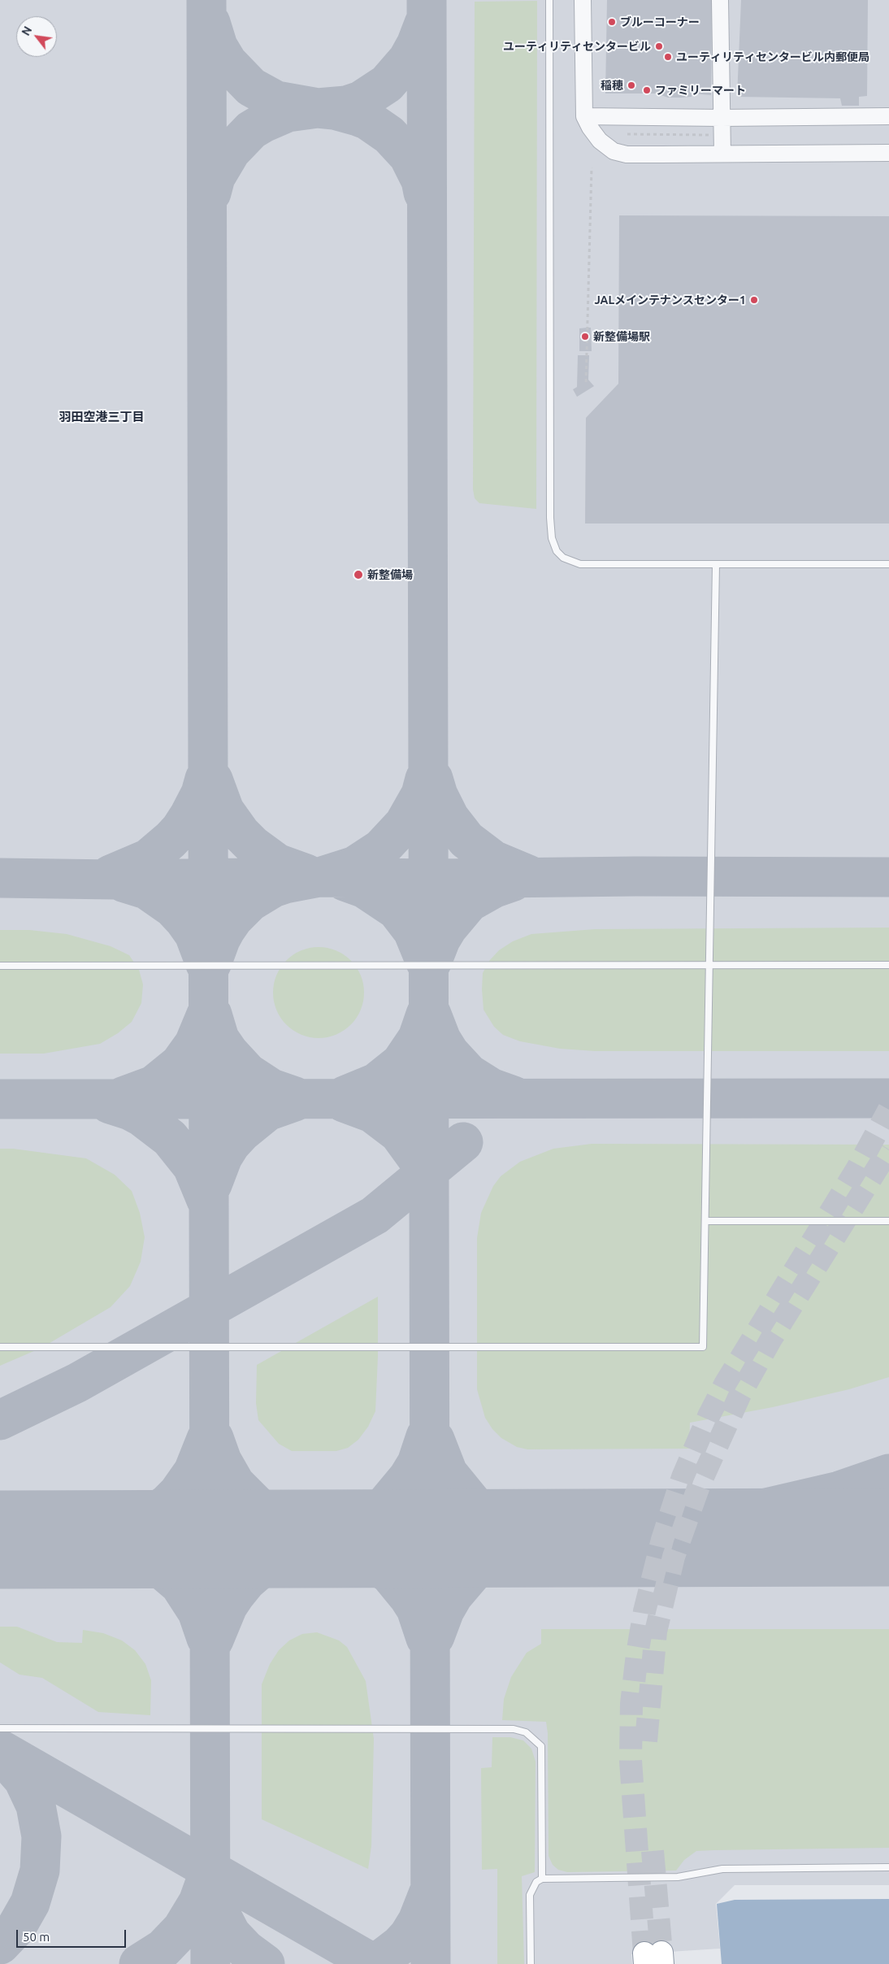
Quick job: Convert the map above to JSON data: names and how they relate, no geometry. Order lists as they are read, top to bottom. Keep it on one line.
{"districts":["羽田空港三丁目"],"places":["ブルーコーナー","ユーティリティセンタービル","ユーティリティセンタービル内郵便局","稲穂","ファミリーマート","JALメインテナンスセンター1","新整備場駅","新整備場"],"scale_bar":"50 m","north":"top left"}
